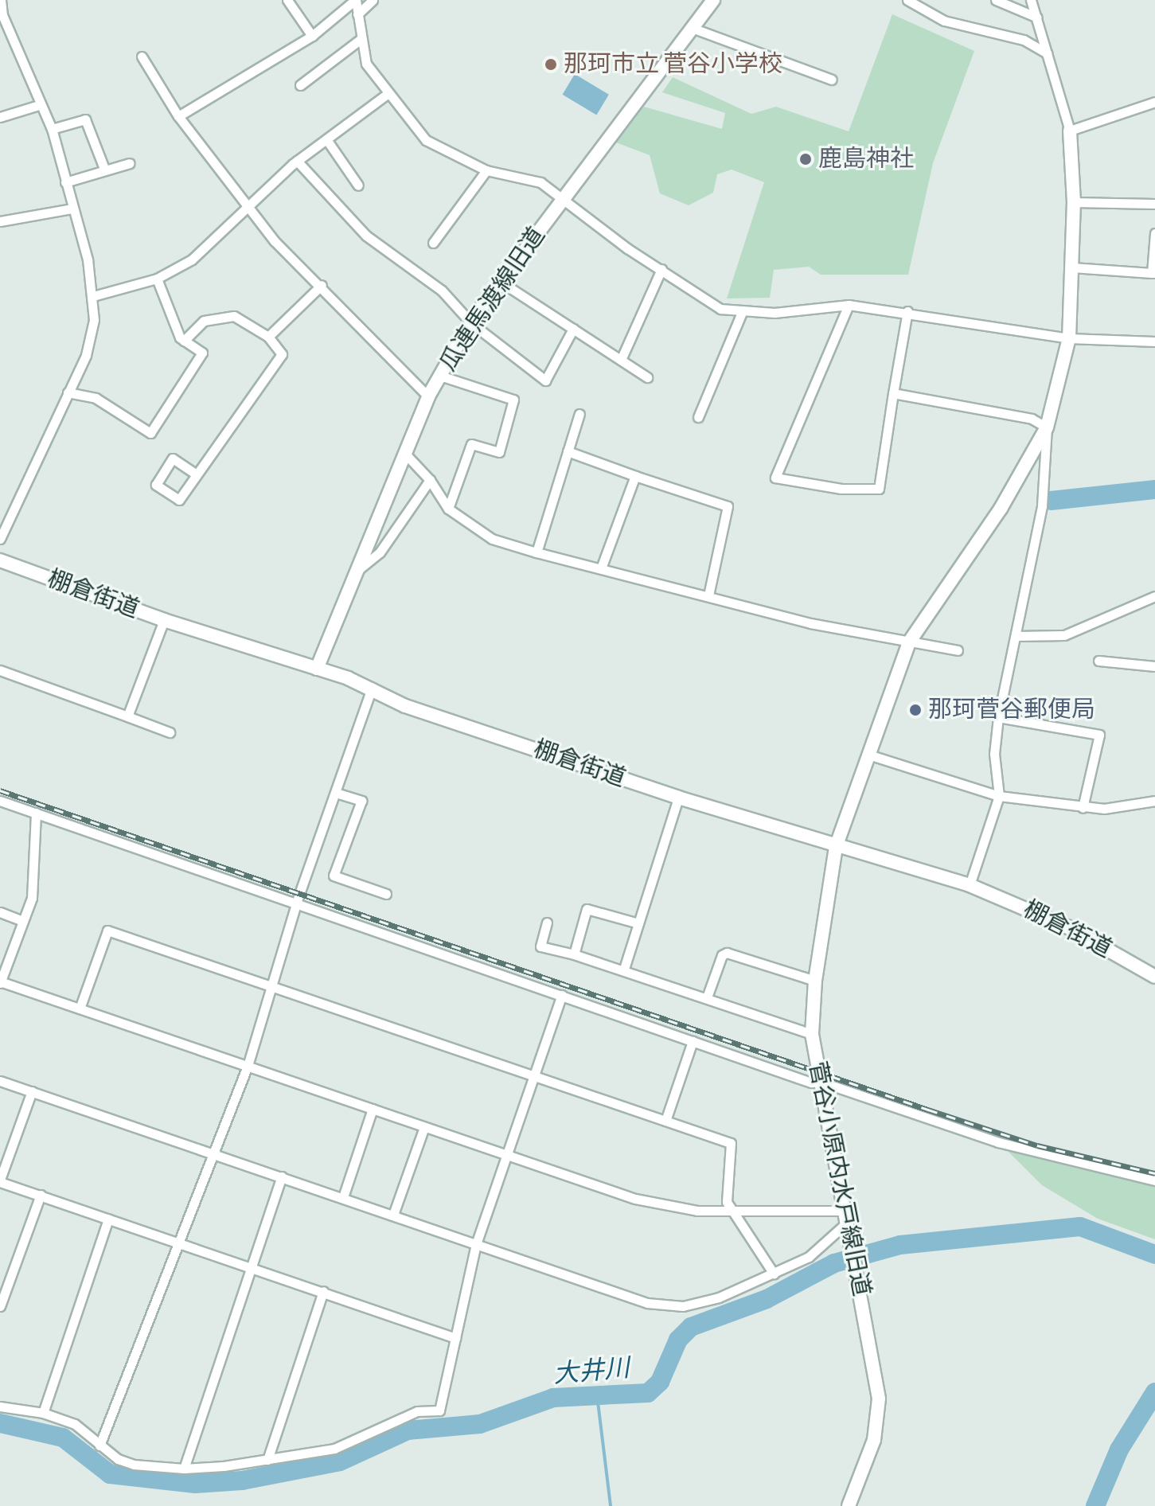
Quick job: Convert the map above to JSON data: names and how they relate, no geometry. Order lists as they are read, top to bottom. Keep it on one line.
{"streets":{"street":["瓜連馬渡線旧道","棚倉街道","菅谷小原内水戸線旧道"]},"crossings":[["瓜連馬渡線旧道","棚倉街道"],["棚倉街道","菅谷小原内水戸線旧道"]],"water":["大井川"],"places":["那珂市立 菅谷小学校","鹿島神社","那珂菅谷郵便局"]}
